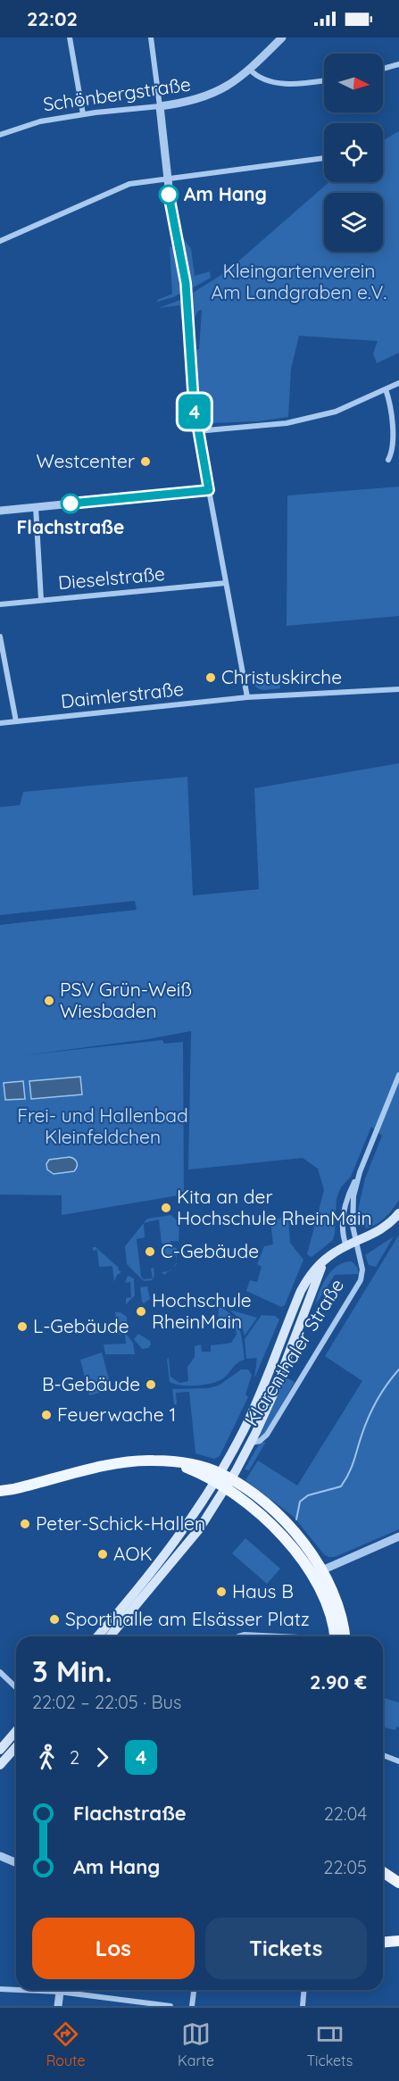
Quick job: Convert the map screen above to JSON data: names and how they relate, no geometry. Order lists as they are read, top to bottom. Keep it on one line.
{"streets":{"main road":["Klarenthaler Straße"],"street":["Schönbergstraße","Dieselstraße","Daimlerstraße"]},"parks":["Kleingartenverein Am Landgraben e.V.","Frei- und Hallenbad Kleinfeldchen"],"places":["Am Hang","Westcenter","Flachstraße","Christuskirche","PSV Grün-Weiß Wiesbaden","Kita an der Hochschule RheinMain","C-Gebäude","Hochschule RheinMain","L-Gebäude","B-Gebäude","Feuerwache 1","Peter-Schick-Hallen","AOK","Haus B","Sporthalle am Elsässer Platz"],"lines":["bus line 4"],"north":"right","page":{"status":"22:02","on_map":"4","heading":["3 Min.","22:02 – 22:05 · Bus","2.90 €"],"legs":["2","4"],"list":[{"name":"Flachstraße","value":"22:04"},{"name":"Am Hang","value":"22:05"}],"buttons":["Los","Tickets"],"tabs":["Route","Karte","Tickets"]}}
